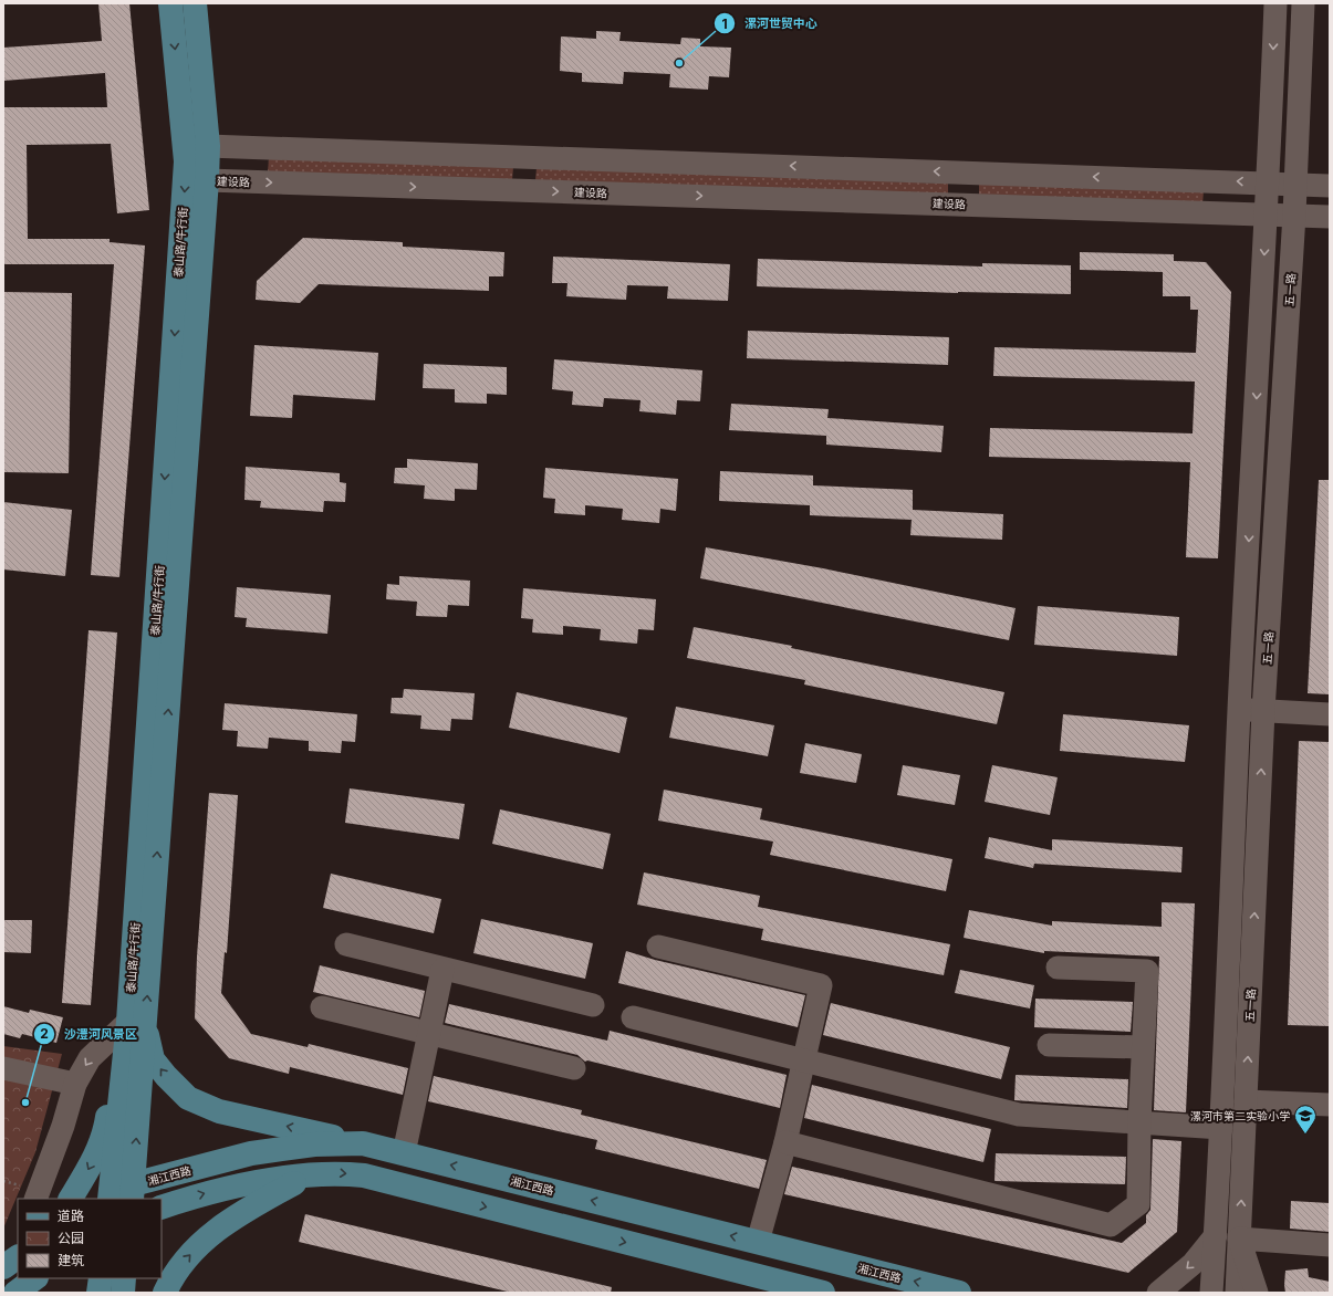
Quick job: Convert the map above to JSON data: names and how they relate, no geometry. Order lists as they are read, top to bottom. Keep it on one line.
{"streets":{"main road":["泰山路/牛行街","湘江西路"],"street":["建设路","五一路"]},"crossings":[["建设路","泰山路/牛行街"],["建设路","五一路"],["泰山路/牛行街","湘江西路"]],"places":{"other":["漯河世贸中心","沙澧河风景区"],"school or university":["漯河市第二实验小学"]},"legend":["道路","公园","建筑"]}
